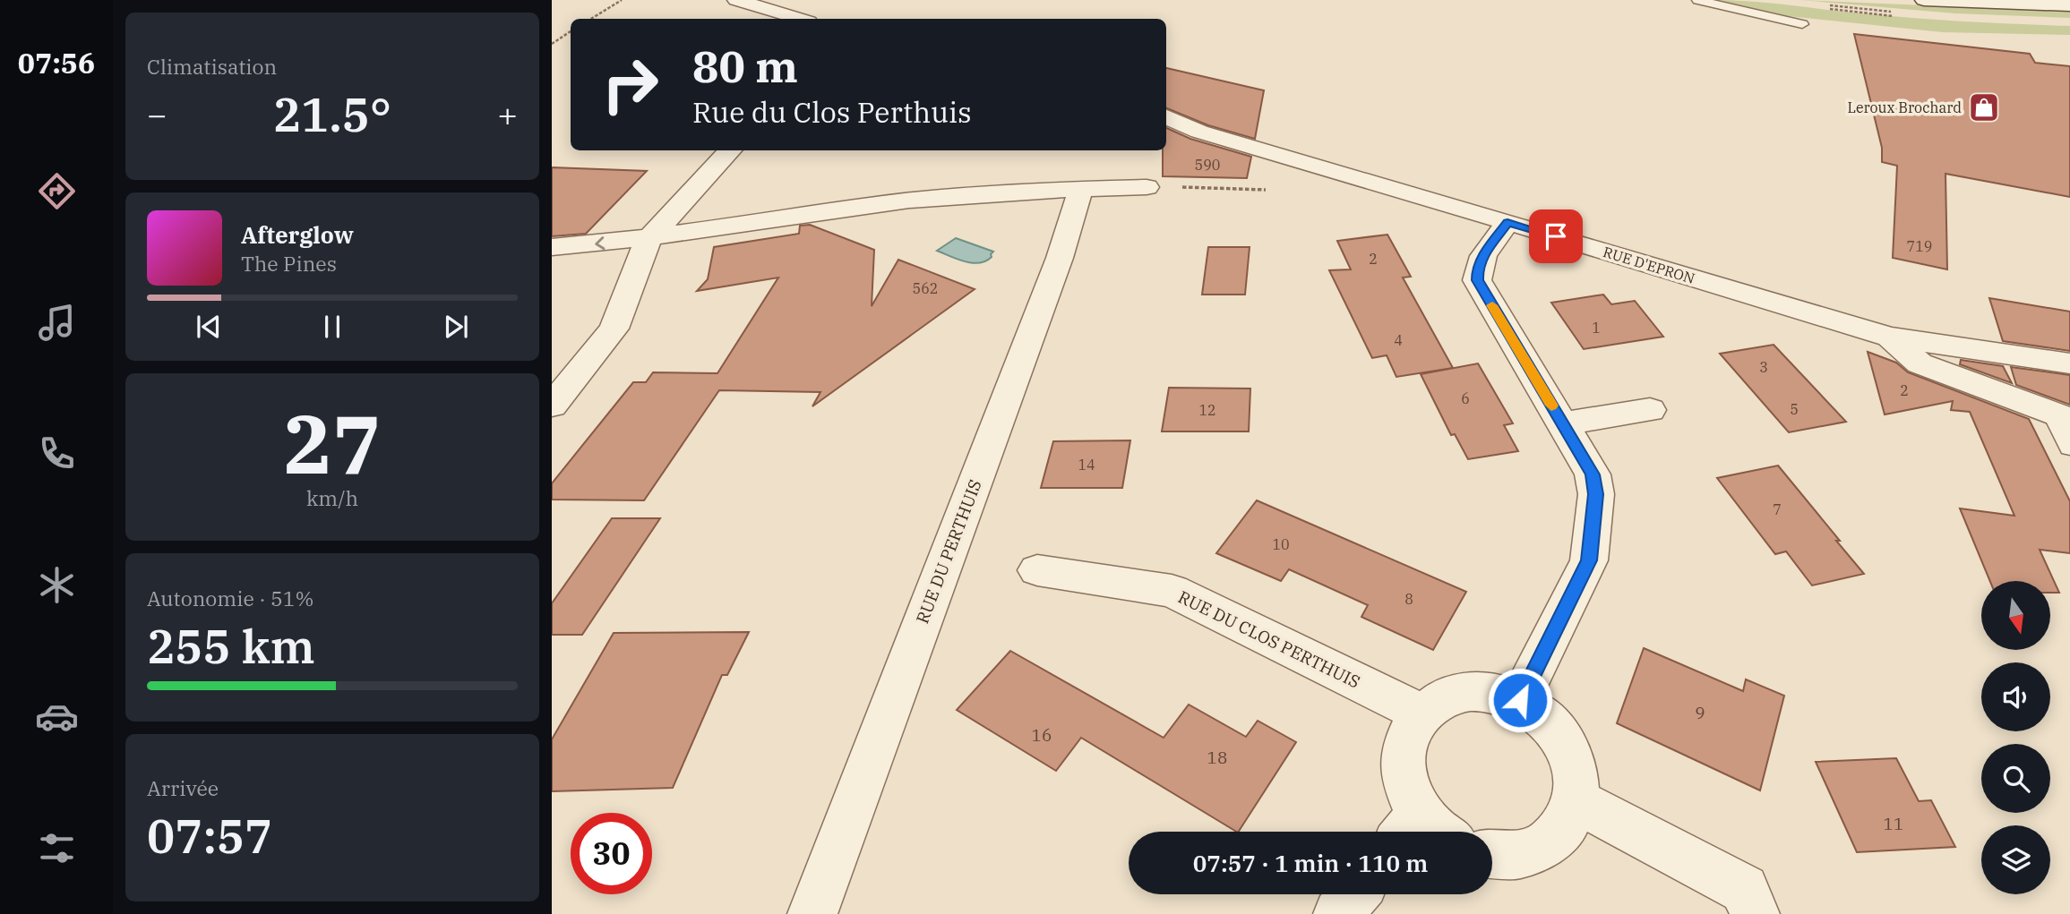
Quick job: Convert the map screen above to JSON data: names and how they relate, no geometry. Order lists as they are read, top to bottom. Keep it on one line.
{"streets":{"street":["RUE D'EPRON","RUE DU PERTHUIS","RUE DU CLOS PERTHUIS"]},"places":{"shop":["Leroux Brochard"]},"house_numbers":["590","719","2","562","1","4","3","2","6","5","12","14","7","10","8","9","16","18","11"],"north":"bottom","page":{"tabs":"07:56","tile":["Climatisation",["27","km/h"],["Autonomie · 51%","255 km"],["Arrivée","07:57"]],"turn":["80 m","Rue du Clos Perthuis"],"heat":["−","21.5°","+"],"song":["Afterglow","The Pines"],"limit":"30","trip":"07:57 · 1 min · 110 m"}}
